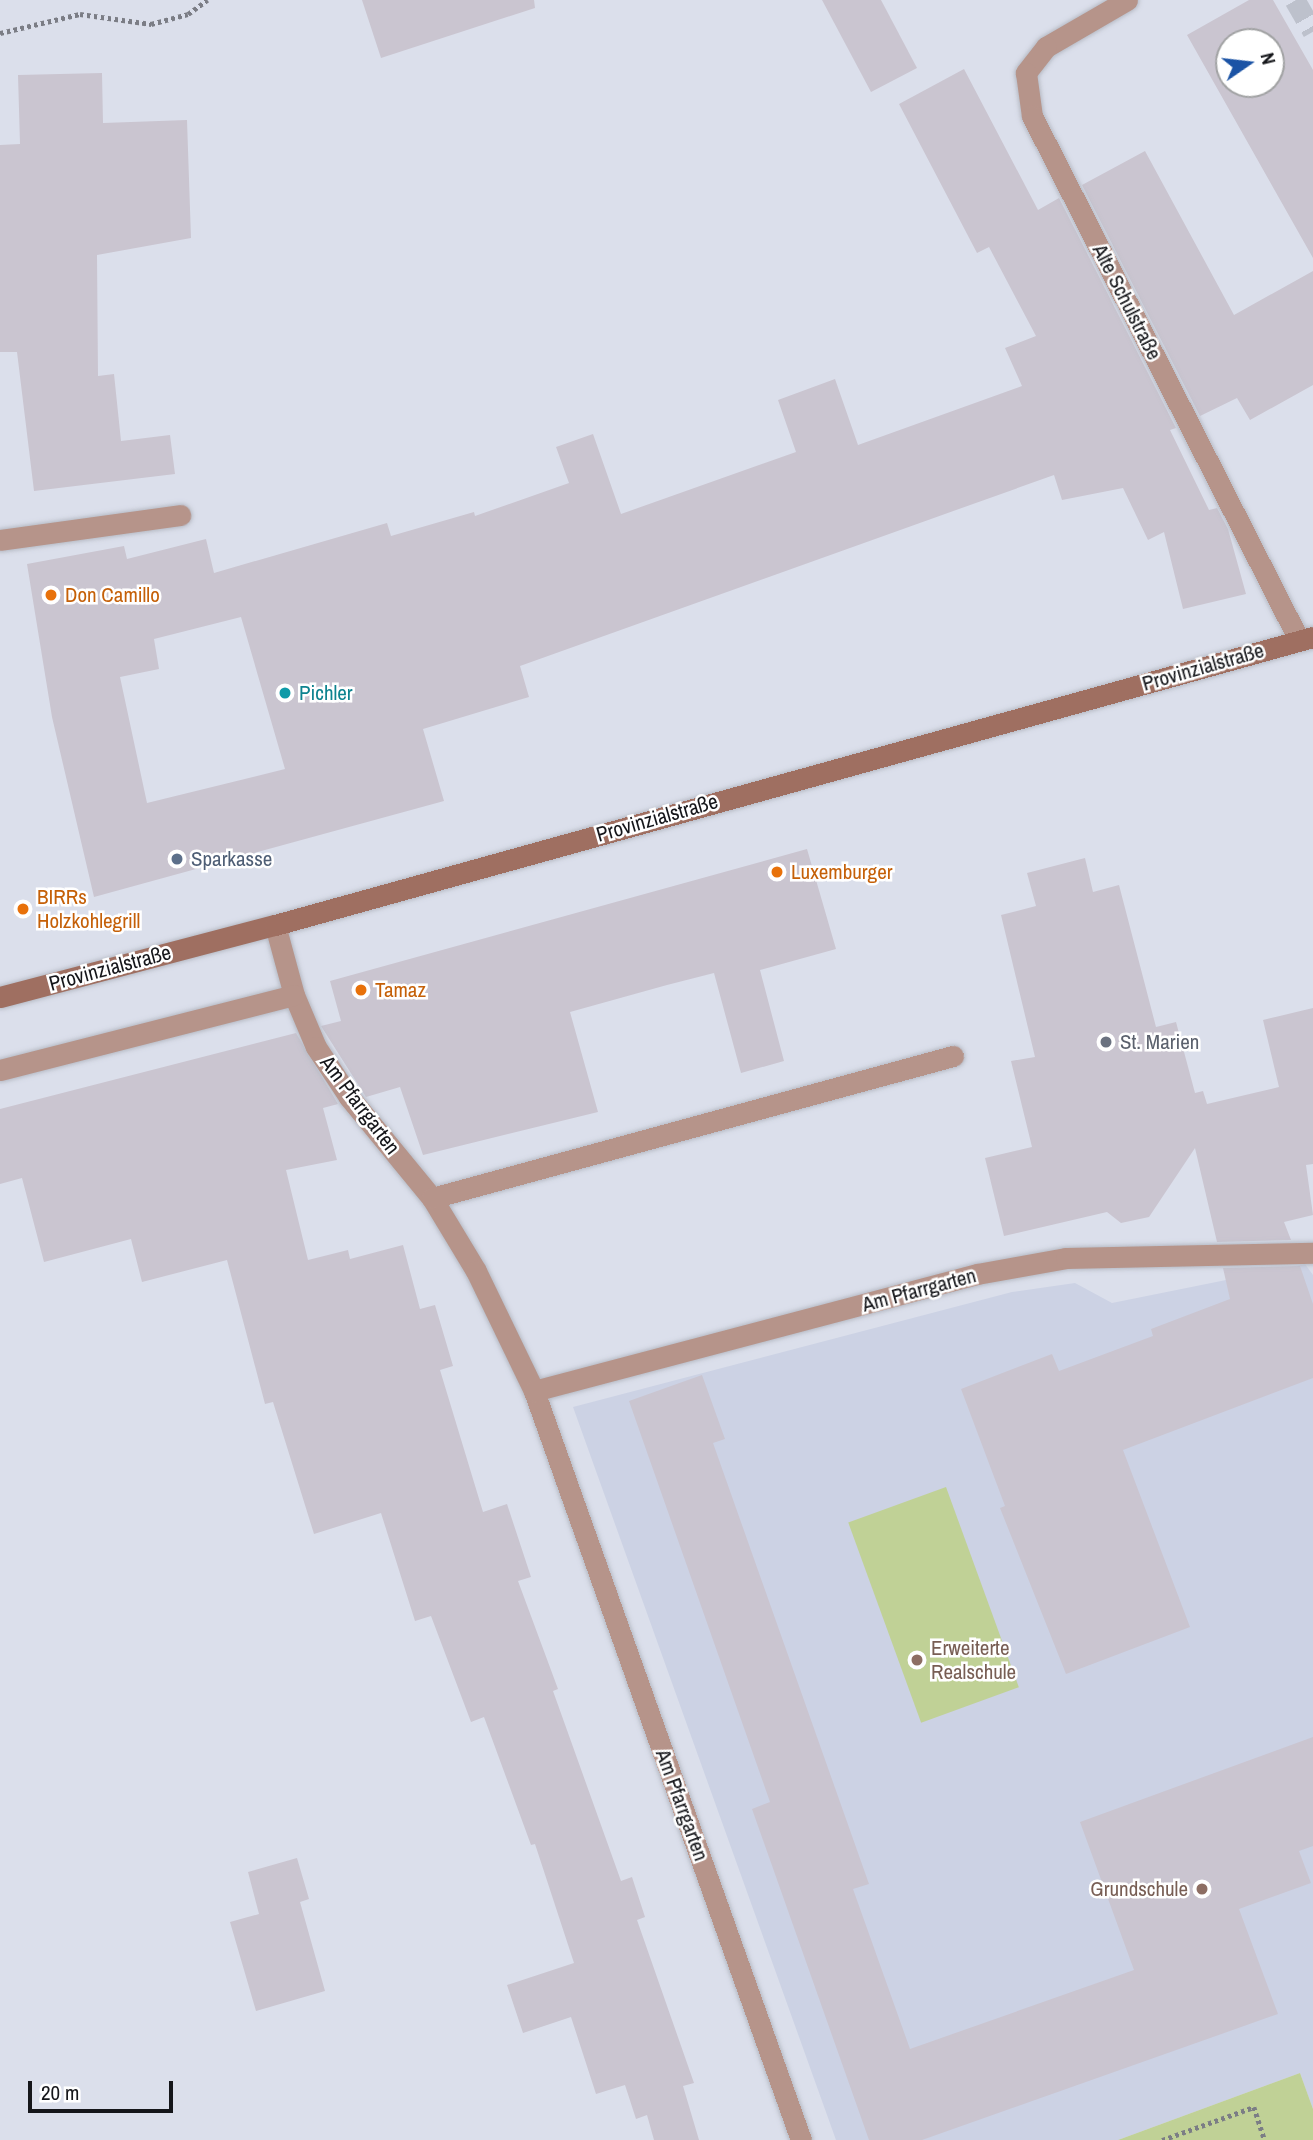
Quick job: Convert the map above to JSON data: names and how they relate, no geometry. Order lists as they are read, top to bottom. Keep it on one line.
{"streets":{"main road":["Provinzialstraße"],"street":["Alte Schulstraße","Am Pfarrgarten"]},"crossings":[["Alte Schulstraße","Provinzialstraße"],["Provinzialstraße","Am Pfarrgarten"]],"places":["Don Camillo","Pichler","Sparkasse","Luxemburger","BIRRs Holzkohlegrill","Tamaz","St. Marien","Erweiterte Realschule","Grundschule"],"scale_bar":"20 m","north":"right"}
